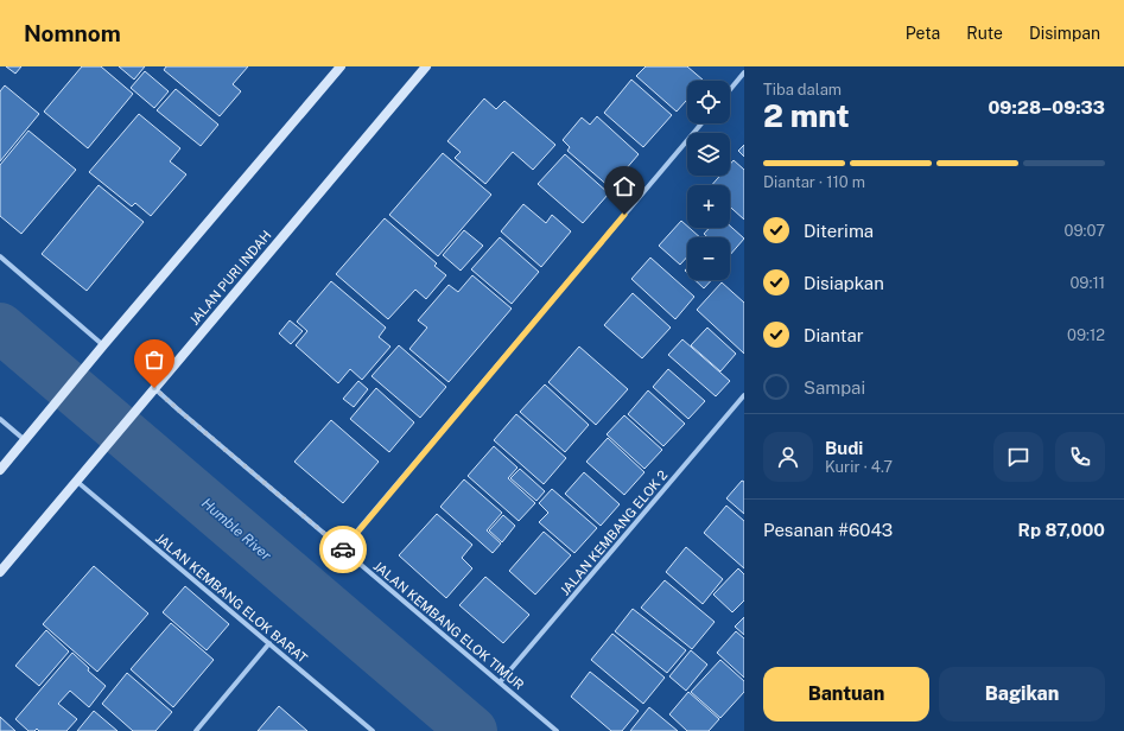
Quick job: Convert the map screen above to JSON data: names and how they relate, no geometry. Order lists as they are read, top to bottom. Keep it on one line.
{"streets":{"main road":["JALAN PURI INDAH"],"street":["JALAN KEMBANG ELOK 2","JALAN KEMBANG ELOK BARAT","JALAN KEMBANG ELOK TIMUR"]},"crossings":[["JALAN PURI INDAH","JALAN KEMBANG ELOK BARAT"],["JALAN PURI INDAH","JALAN KEMBANG ELOK TIMUR"],["JALAN KEMBANG ELOK 2","JALAN KEMBANG ELOK TIMUR"]],"water":["Humble River"],"page":{"header":"Nomnom","nav":["Peta","Rute","Disimpan"],"heading":["2 mnt","Tiba dalam","09:28–09:33"],"panel":["Budi","Kurir · 4.7","Pesanan #6043","Rp 87,000"],"map_buttons":["+","−"],"bar":"Diantar · 110 m","list":[["Diterima","09:07"],["Disiapkan","09:11"],["Diantar","09:12"],"Sampai"],"buttons":["Bantuan","Bagikan"]}}
